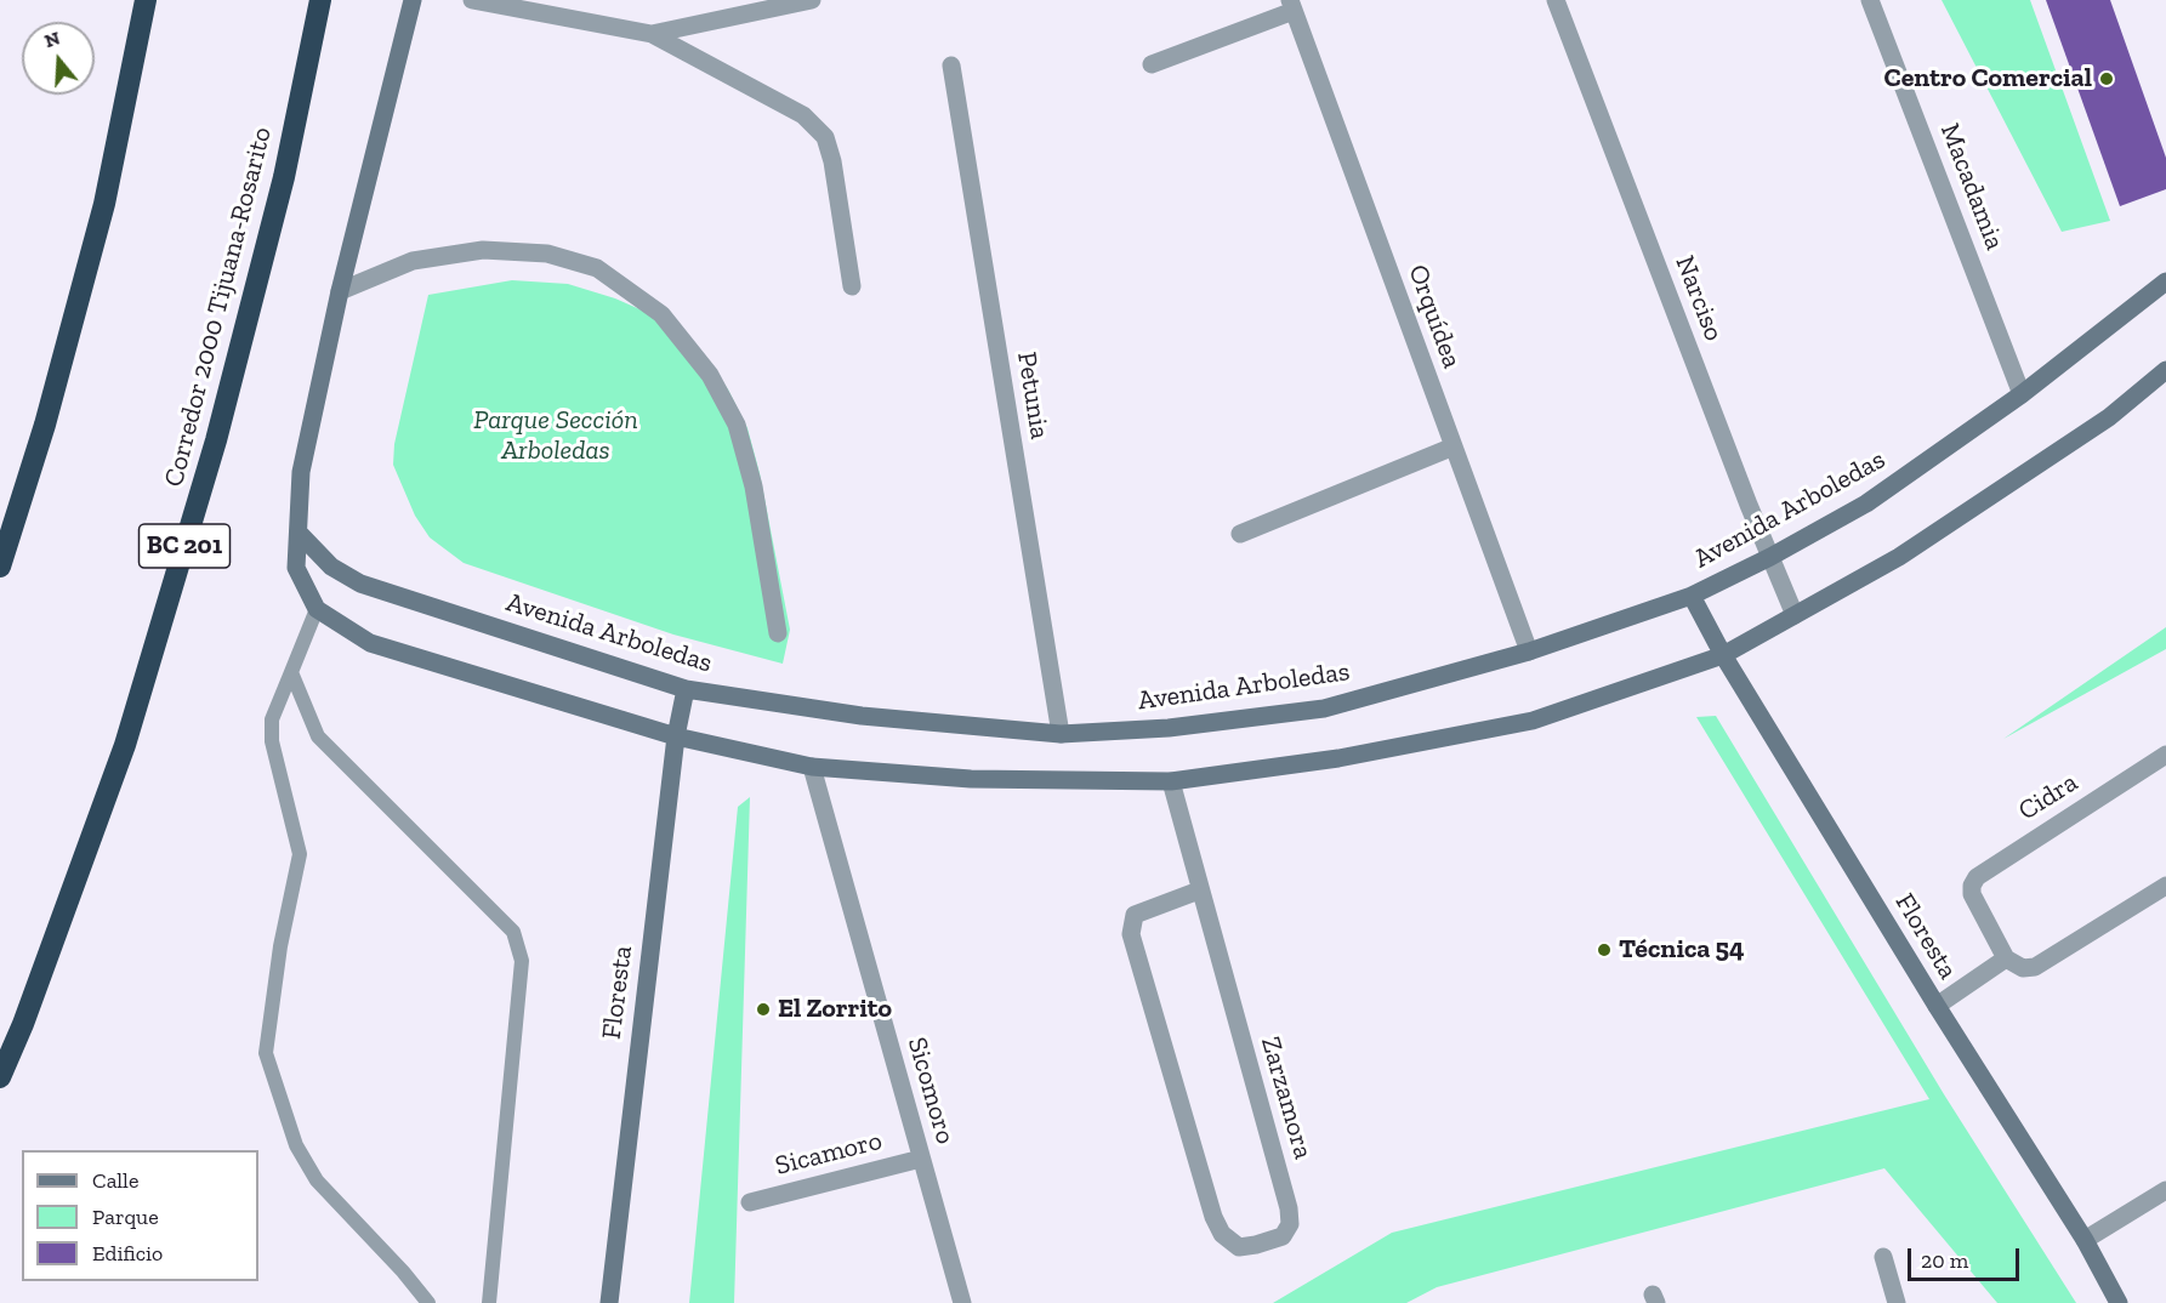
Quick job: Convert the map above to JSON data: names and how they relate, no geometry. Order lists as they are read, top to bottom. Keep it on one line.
{"streets":{"highway":["Corredor 2000 Tijuana-Rosarito","BC 201"],"street":["Macadamia","Narciso","Orquídea","Petunia","Avenida Arboledas","Cidra","Floresta","Sicomoro","Zarzamora","Sicamoro"]},"crossings":[["Macadamia","Avenida Arboledas"],["Narciso","Avenida Arboledas"],["Orquídea","Avenida Arboledas"],["Petunia","Avenida Arboledas"],["Avenida Arboledas","Floresta"],["Sicomoro","Sicamoro"]],"parks":["Parque Sección Arboledas"],"places":["Centro Comercial","Técnica 54","El Zorrito"],"legend":["Calle","Parque","Edificio"],"scale_bar":"20 m","north":"top"}
